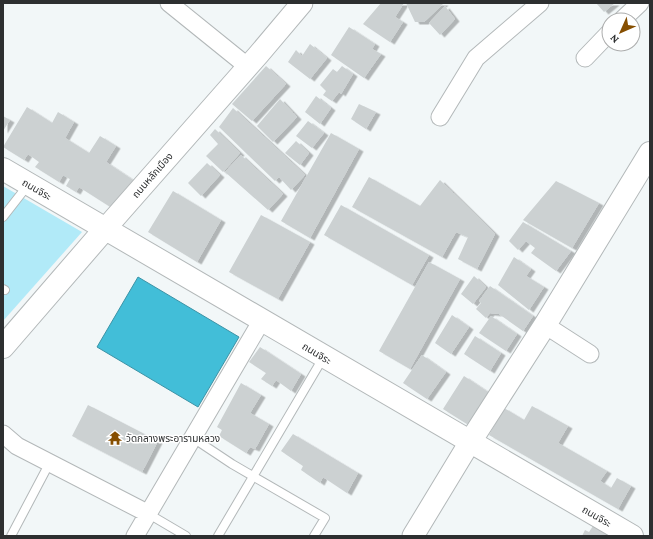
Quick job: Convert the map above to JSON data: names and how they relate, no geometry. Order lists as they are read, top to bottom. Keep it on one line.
{"streets":{"main road":["ถนนหลักเมือง","ถนนจิระ"]},"crossings":[["ถนนหลักเมือง","ถนนจิระ"]],"places":{"temple":["วัดกลางพระอารามหลวง"]},"north":"bottom left"}
